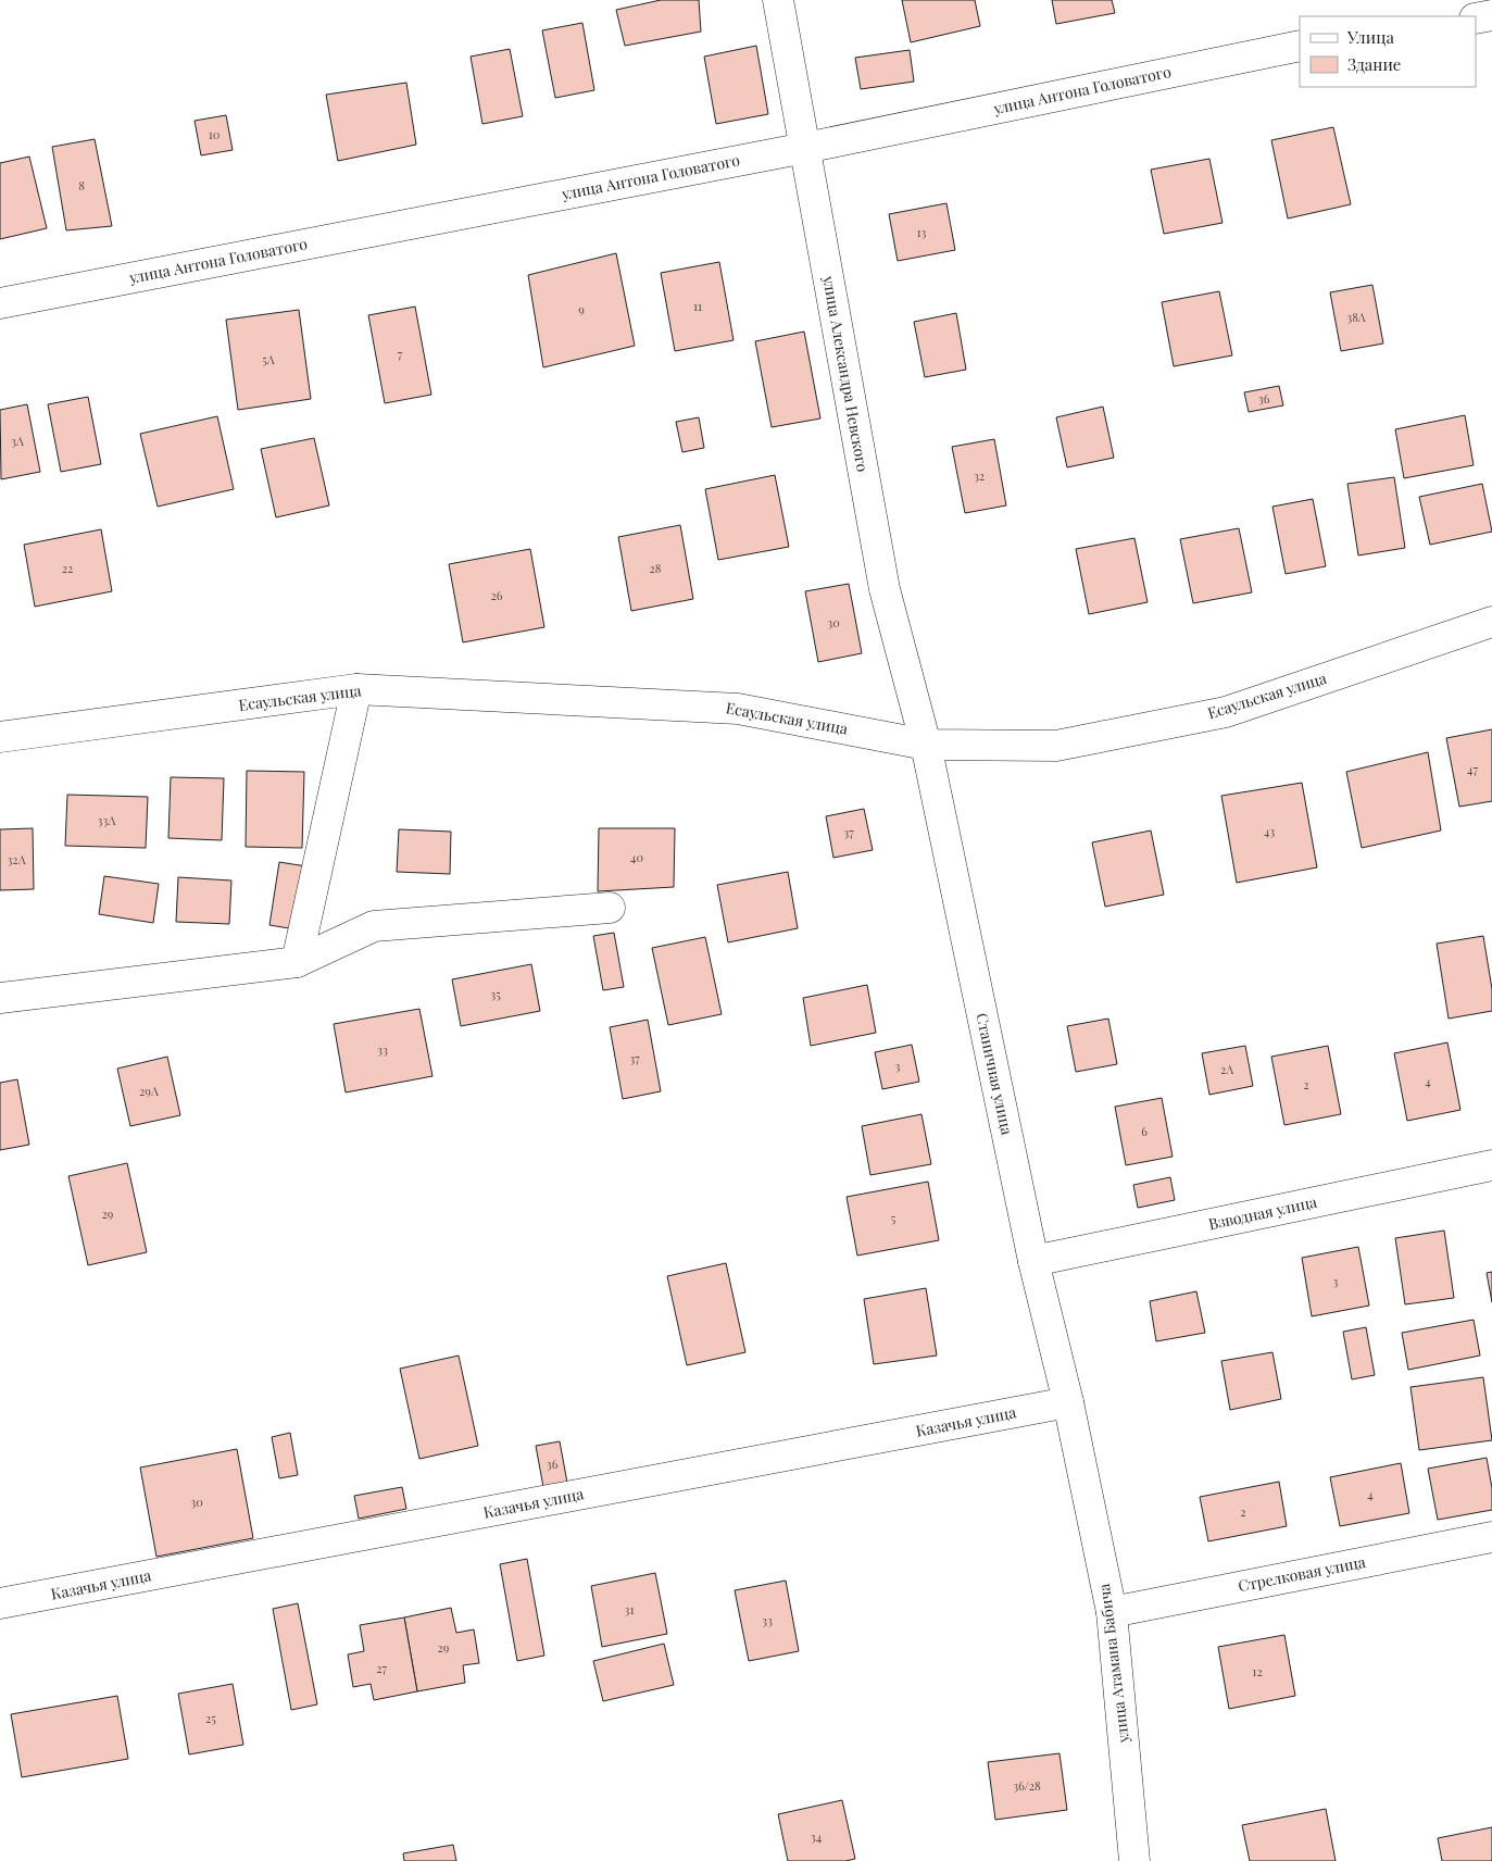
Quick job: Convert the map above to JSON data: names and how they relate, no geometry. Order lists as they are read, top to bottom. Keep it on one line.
{"streets":{"street":["улица Антона Головатого","улица Александра Невского","Есаульская улица","Станичная улица","Взводная улица","Казачья улица","Стрелковая улица","улица Атамана Бабича"]},"crossings":[["улица Антона Головатого","улица Александра Невского"],["улица Александра Невского","Есаульская улица"],["улица Александра Невского","Станичная улица"],["Есаульская улица","Станичная улица"],["Станичная улица","Взводная улица"],["Станичная улица","Казачья улица"],["Станичная улица","улица Атамана Бабича"],["Казачья улица","улица Атамана Бабича"],["Стрелковая улица","улица Атамана Бабича"]],"house_numbers":["10","8","13","11","9","38А","7","5А","36","3А","32","22","28","26","30","47","33А","43","37","40","32А","35","33","37","3","2А","4","2","29А","6","29","5","3","36","4","30","2","31","33","29","27","12","25","36/28","34"],"legend":["Улица","Здание"]}
